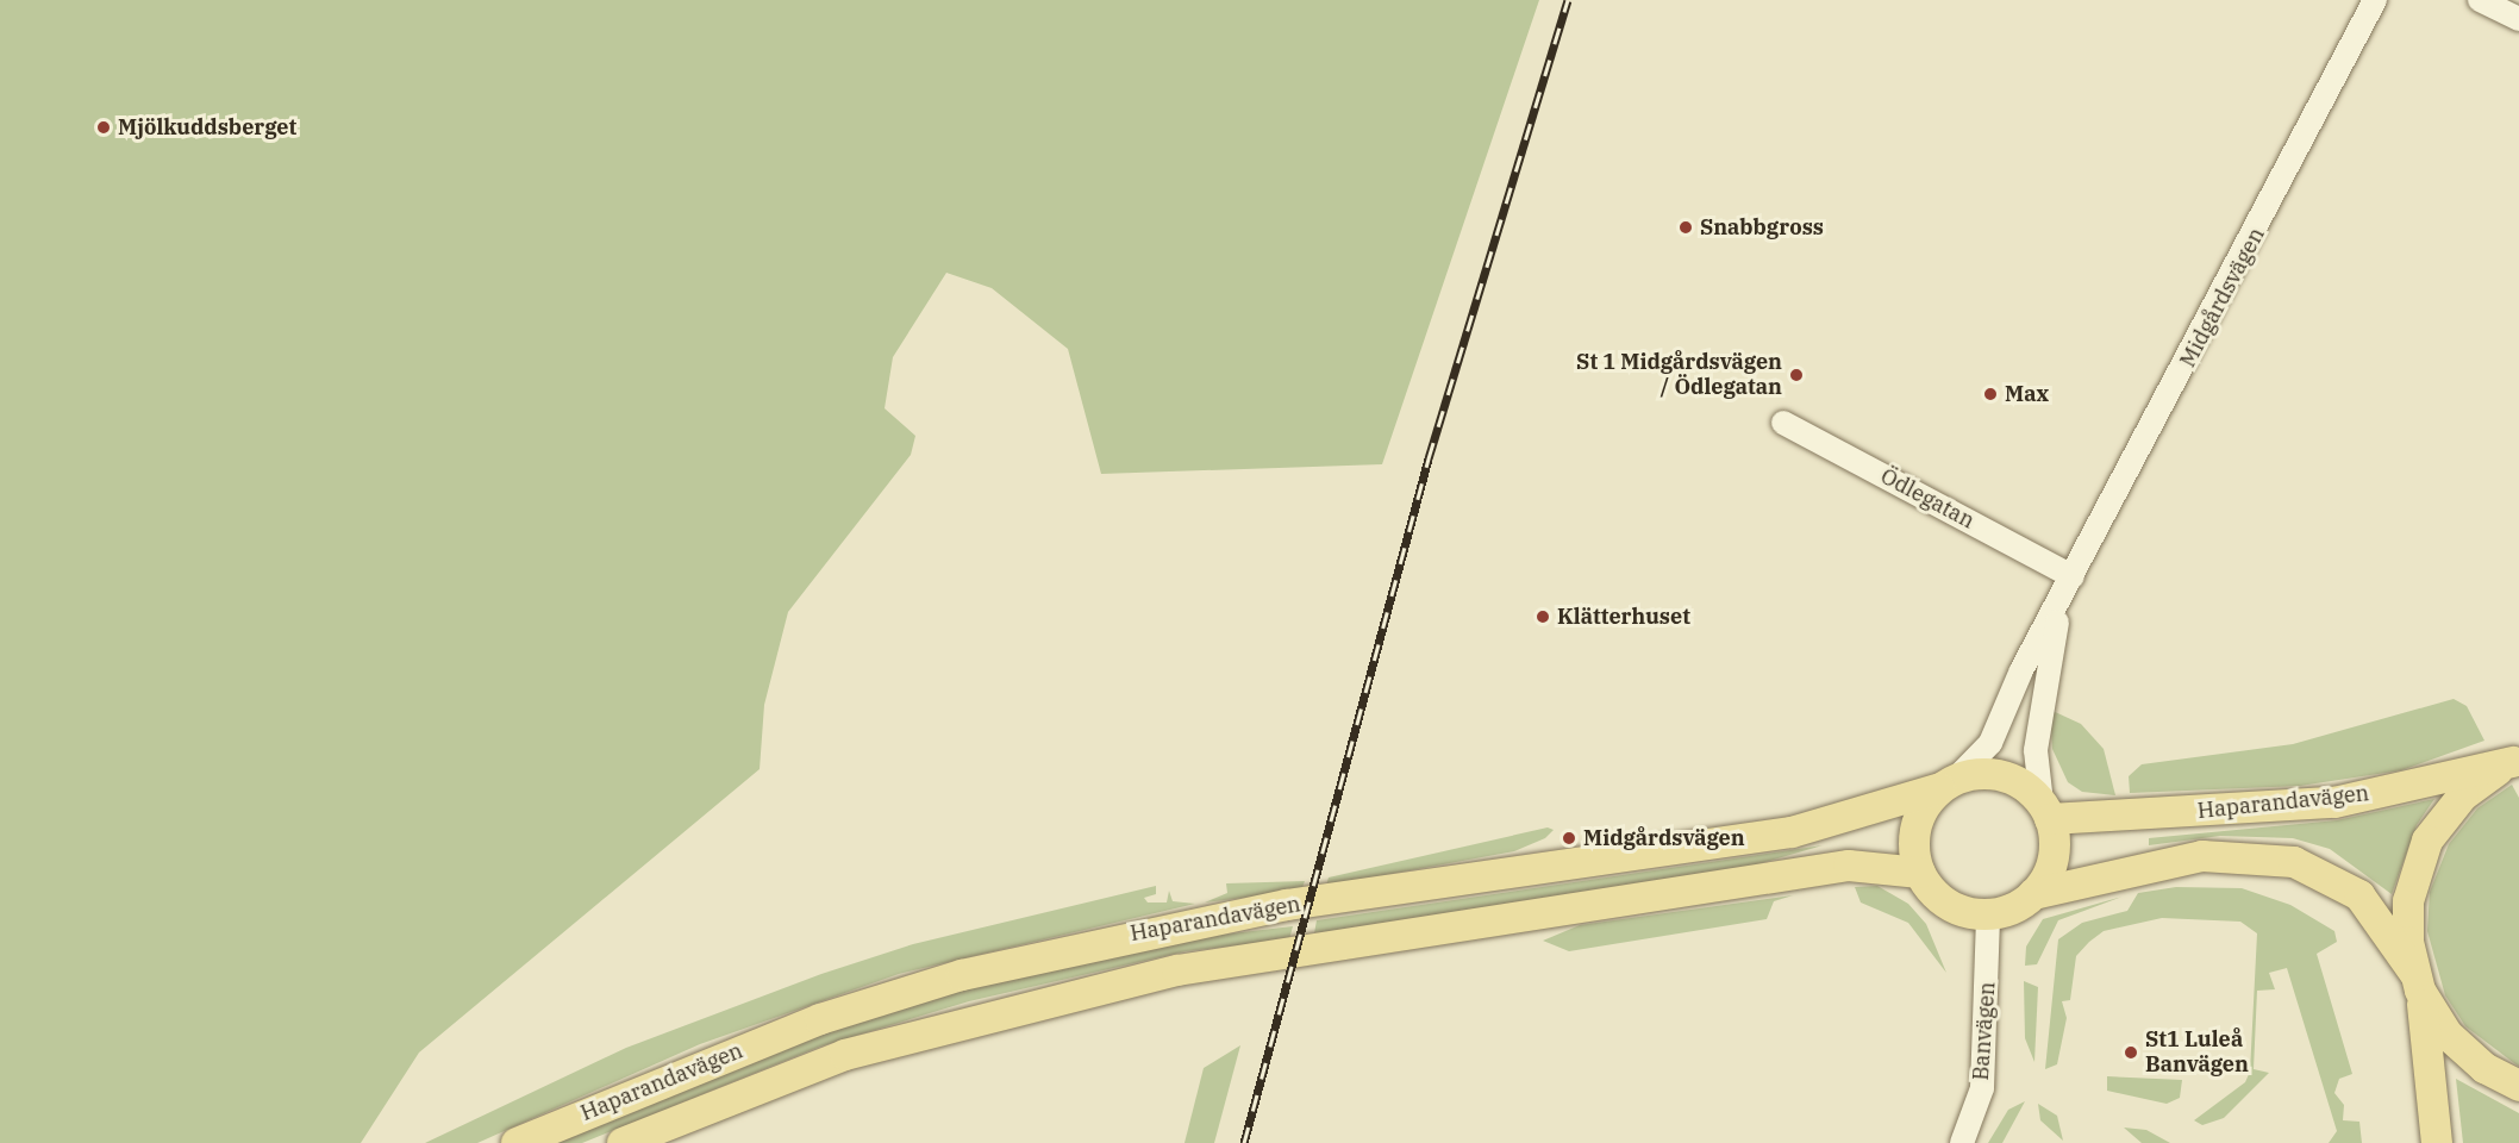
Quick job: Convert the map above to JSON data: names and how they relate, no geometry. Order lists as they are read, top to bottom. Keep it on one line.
{"streets":{"main road":["Haparandavägen"],"street":["Midgårdsvägen","Ödlegatan","Banvägen"]},"crossings":[["Midgårdsvägen","Ödlegatan"],["Midgårdsvägen","Haparandavägen"],["Midgårdsvägen","Banvägen"],["Haparandavägen","Banvägen"]],"places":["Mjölkuddsberget","Snabbgross","St 1 Midgårdsvägen / Ödlegatan","Max","Klätterhuset","Midgårdsvägen","St1 Luleå Banvägen"]}
